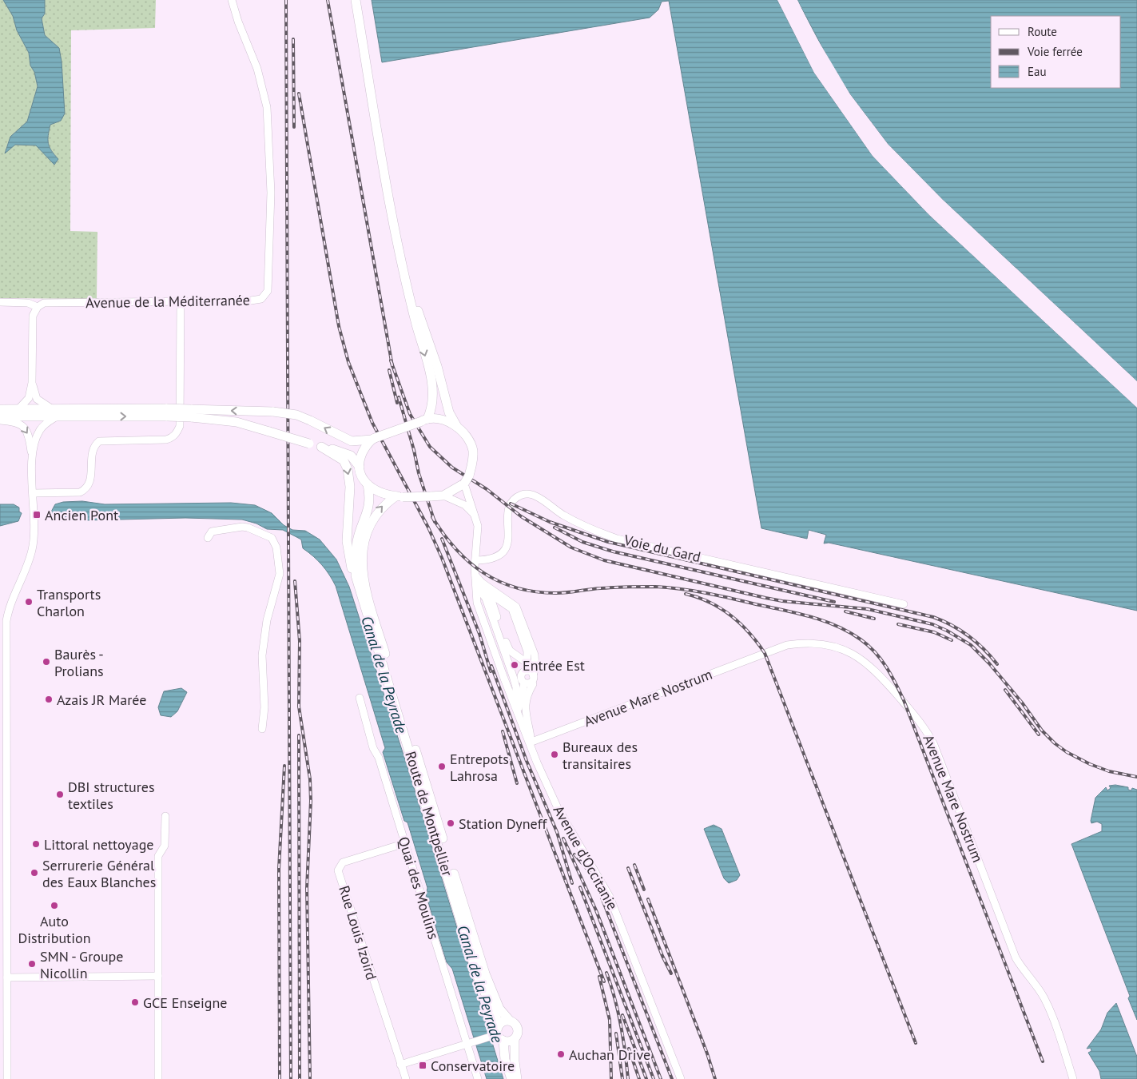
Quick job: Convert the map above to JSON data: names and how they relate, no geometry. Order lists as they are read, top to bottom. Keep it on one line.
{"streets":{"main road":["Route de Montpellier"],"street":["Avenue de la Méditerranée","Voie du Gard","Avenue Mare Nostrum","Avenue d'Occitanie","Quai des Moulins","Rue Louis Izoird"]},"crossings":[["Voie du Gard","Avenue d'Occitanie"],["Avenue Mare Nostrum","Avenue d'Occitanie"],["Route de Montpellier","Avenue d'Occitanie"],["Quai des Moulins","Rue Louis Izoird"]],"water":["Canal de la Peyrade"],"places":{"transit":["Ancien Pont","Conservatoire"],"other":["Transports Charlon","Baurès - Prolians","Entrée Est","Azais JR Marée","Bureaux des transitaires","Entrepots Lahrosa","DBI structures textiles","Station Dyneff","Littoral nettoyage","Serrurerie Général des Eaux Blanches","Auto Distribution","SMN - Groupe Nicollin","GCE Enseigne","Auchan Drive"]},"legend":["Route","Voie ferrée","Eau"]}
